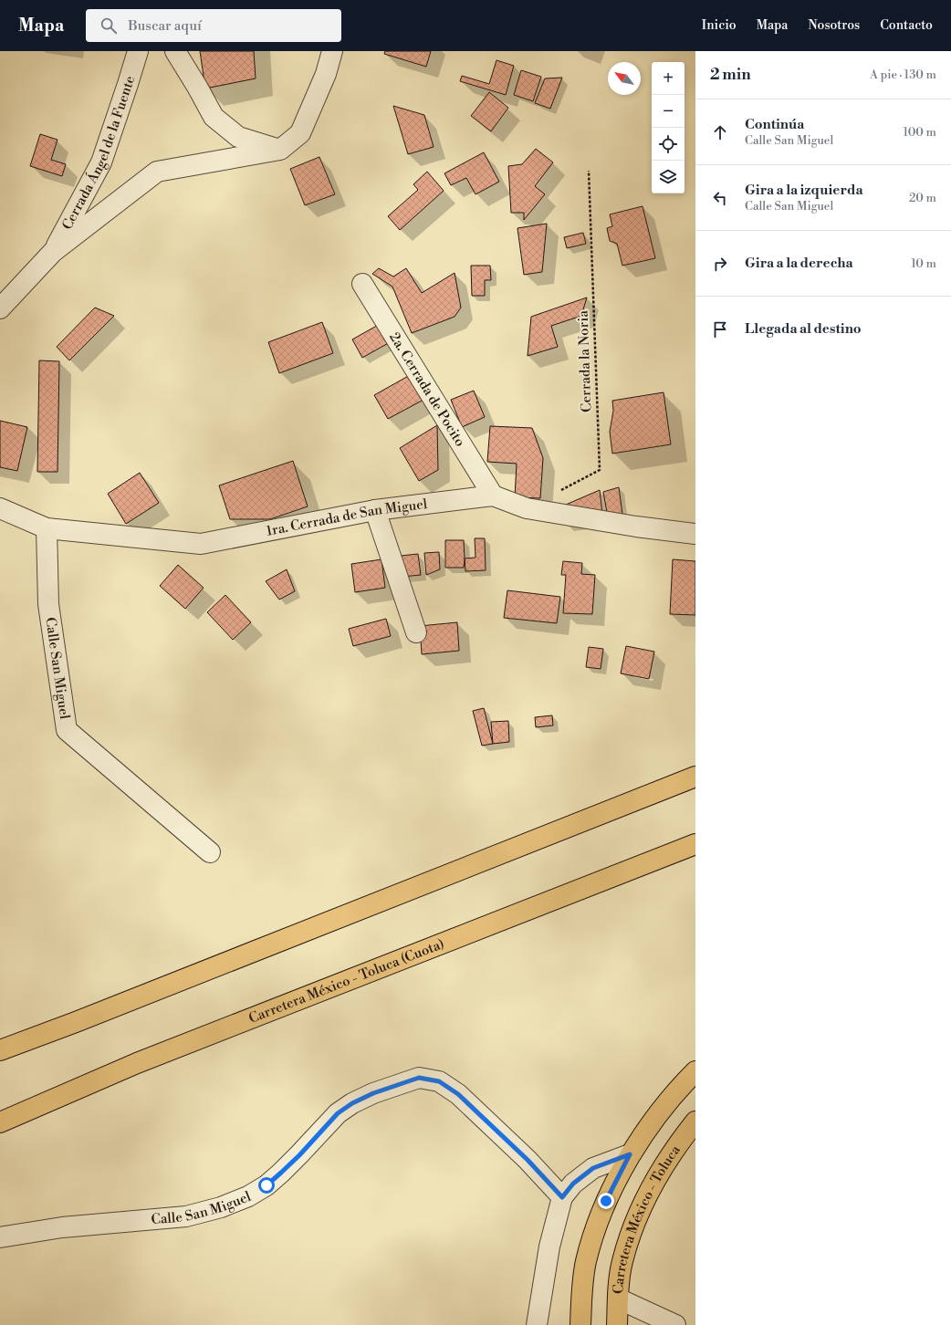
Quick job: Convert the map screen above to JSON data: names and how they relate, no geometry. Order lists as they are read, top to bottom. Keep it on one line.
{"streets":{"main road":["Carretera México - Toluca (Cuota)","Carretera México - Toluca"],"street":["Cerrada Ángel de la Fuente","2a. Cerrada de Pocito","1ra. Cerrada de San Miguel","Calle San Miguel"],"path":["Cerrada la Noria"]},"crossings":[["Cerrada la Noria","1ra. Cerrada de San Miguel"],["2a. Cerrada de Pocito","1ra. Cerrada de San Miguel"],["1ra. Cerrada de San Miguel","Calle San Miguel"]],"north":"top left","page":{"header":"Mapa","search":"Buscar aquí","nav":["Inicio","Mapa","Nosotros","Contacto"],"heading":["2 min","A pie · 130 m"],"map_buttons":["+","−"],"list":[["Continúa","Calle San Miguel","100 m"],["Gira a la izquierda","Calle San Miguel","20 m"],["Gira a la derecha","10 m"],"Llegada al destino"]}}
